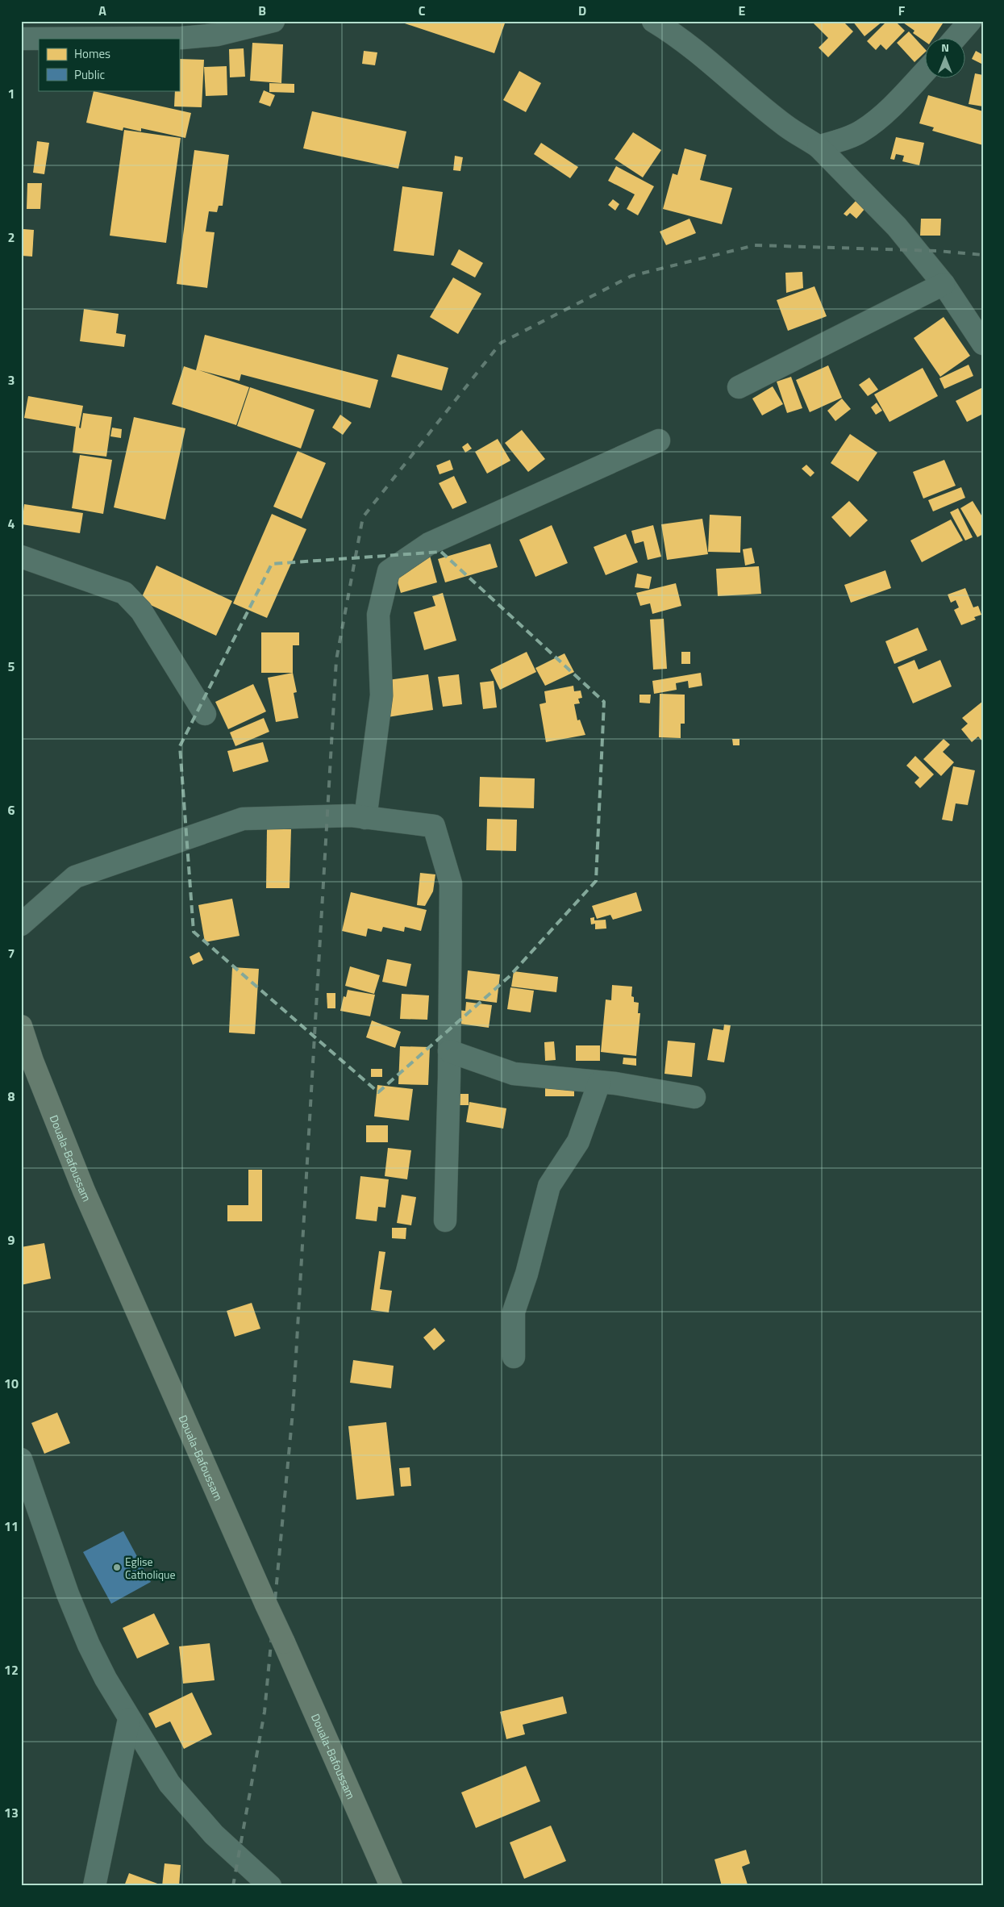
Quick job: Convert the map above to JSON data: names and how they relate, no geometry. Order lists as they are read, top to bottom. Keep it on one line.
{"streets":{"highway":["Douala-Bafoussam"]},"places":["Eglise Catholique"],"legend":["Homes","Public"],"north":"top","grid":{"columns":["A","B","C","D","E","F"],"rows":["1","2","3","4","5","6","7","8","9","10","11","12","13"]}}
